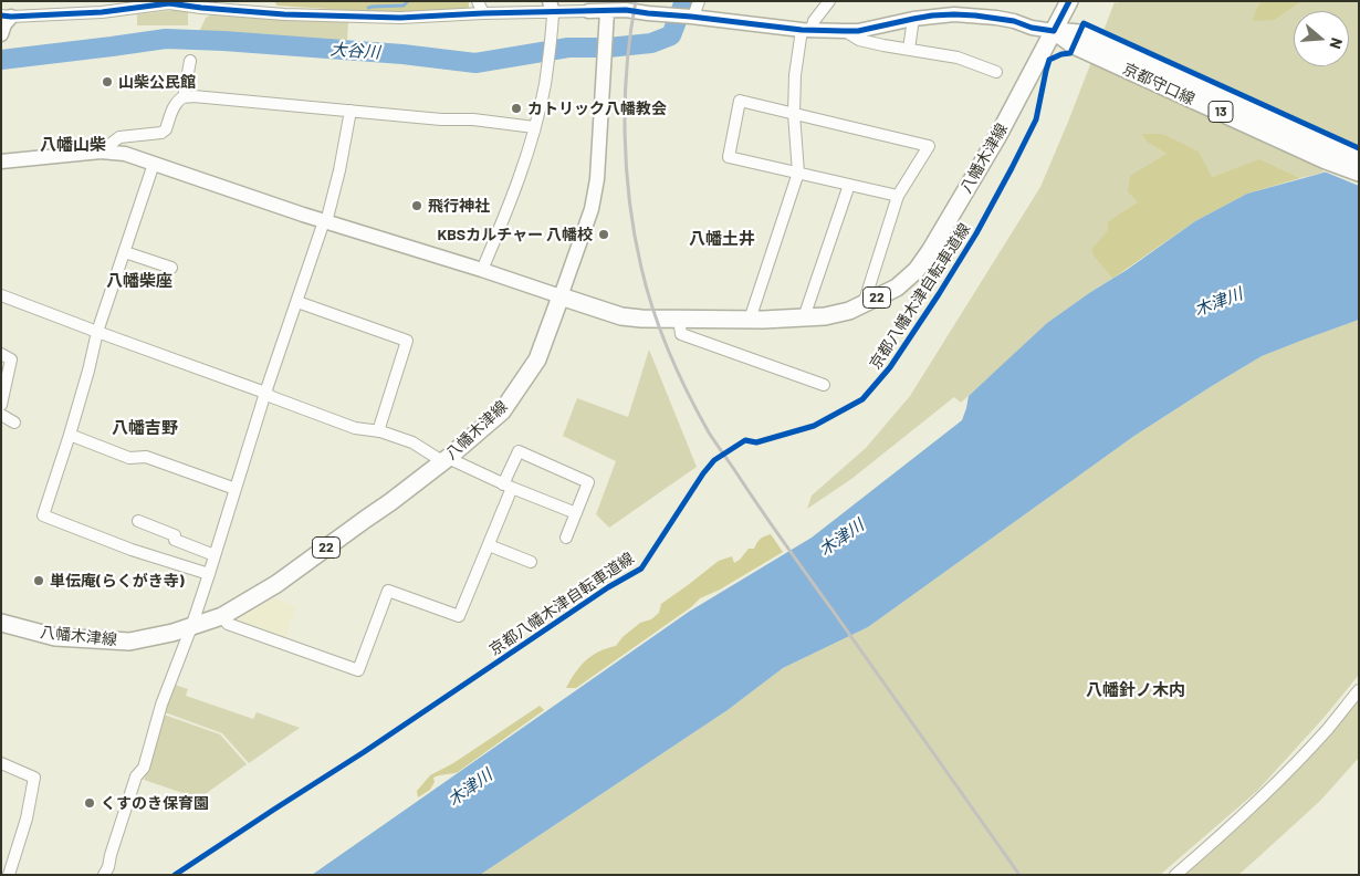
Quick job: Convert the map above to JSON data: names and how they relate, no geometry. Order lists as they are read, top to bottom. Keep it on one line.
{"streets":{"main road":["京都守口線","13","八幡木津線","22"],"cycle path":["京都八幡木津自転車道線"]},"crossings":[["京都守口線","八幡木津線"]],"districts":["八幡山柴","八幡土井","八幡柴座","八幡吉野","八幡針ノ木内"],"water":["大谷川","木津川"],"places":["山柴公民館","カトリック八幡教会","飛行神社","KBSカルチャー 八幡校","単伝庵(らくがき寺)","くすのき保育園"],"north":"right"}
